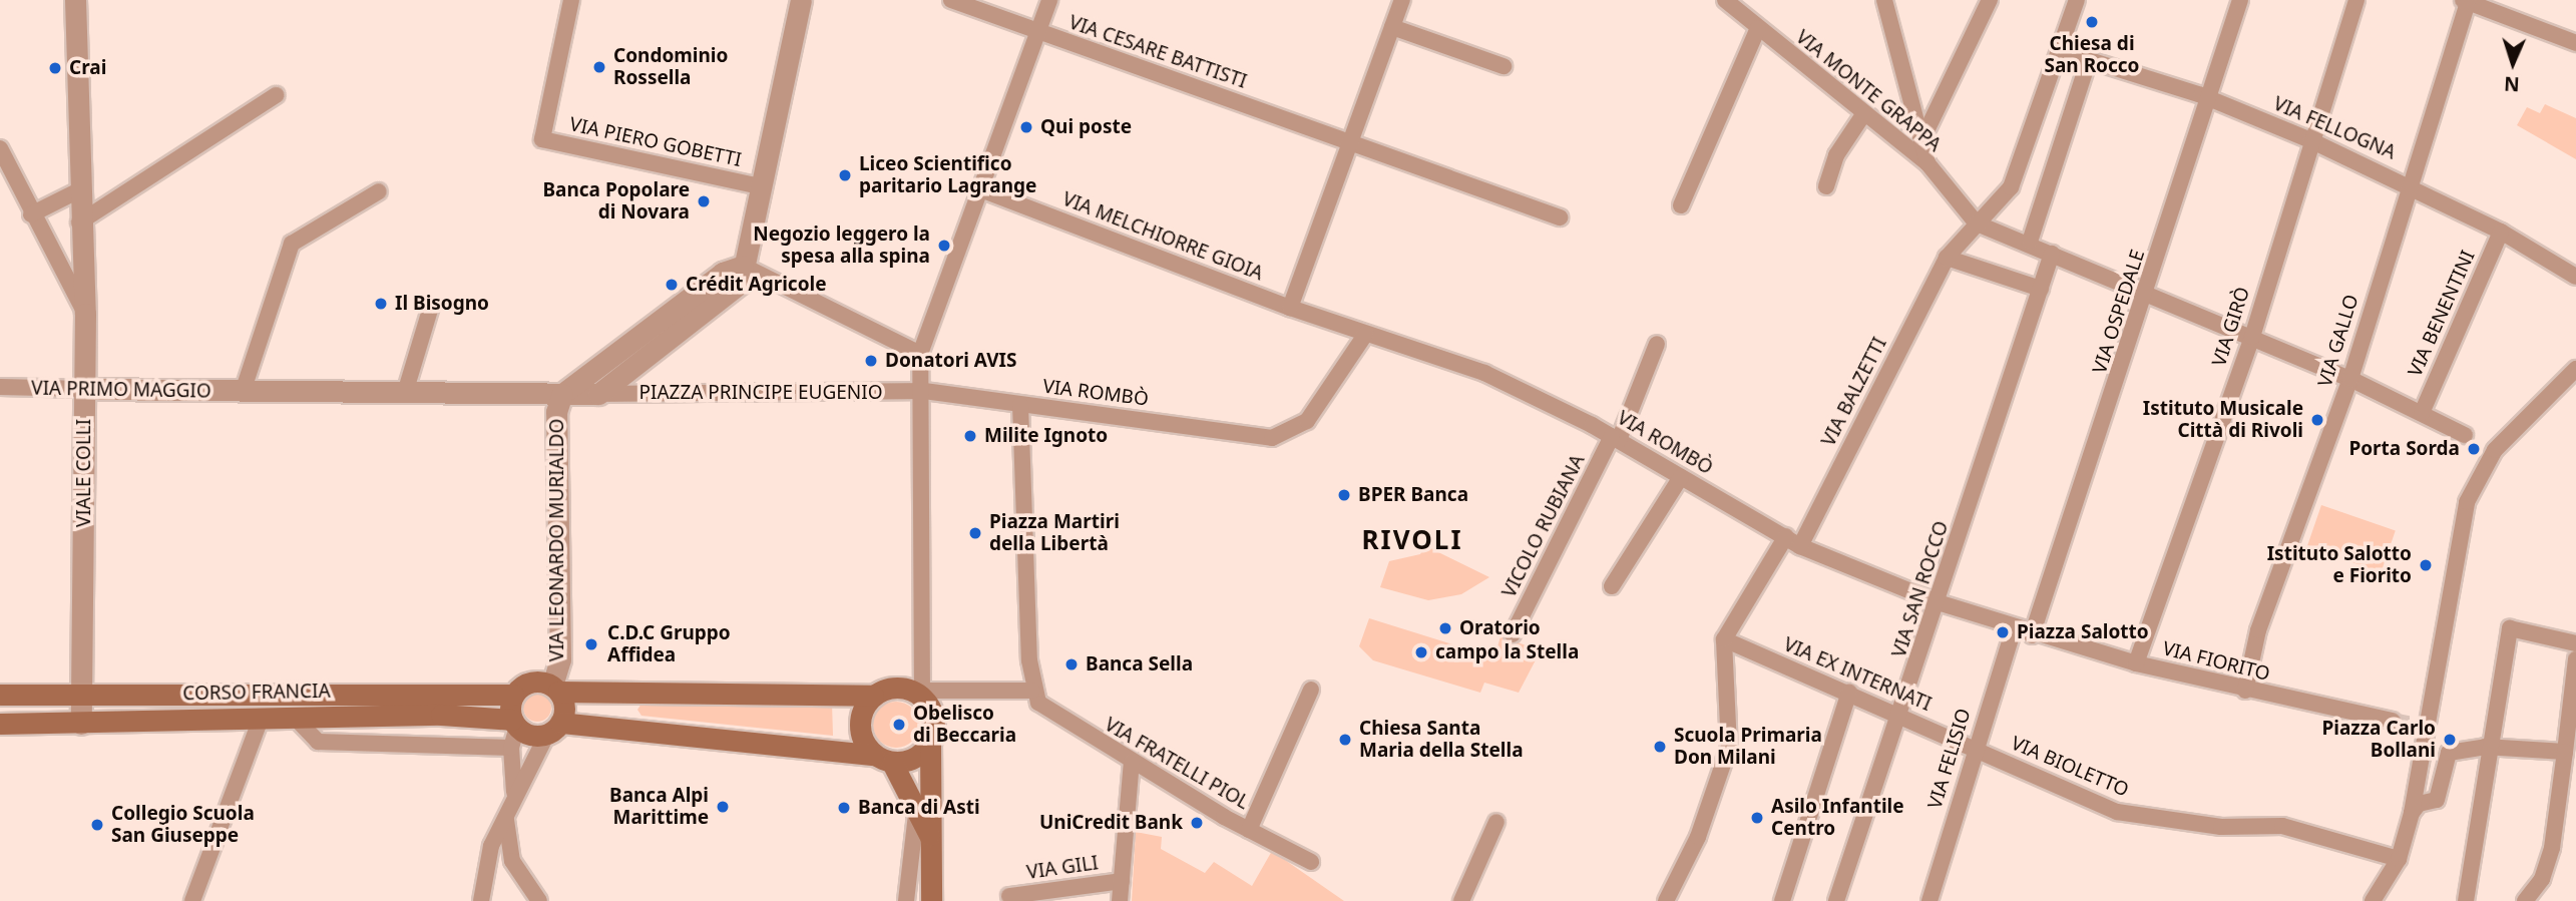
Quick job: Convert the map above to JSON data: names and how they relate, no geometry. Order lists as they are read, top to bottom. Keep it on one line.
{"streets":{"main road":["CORSO FRANCIA"],"street":["VIA CESARE BATTISTI","VIA MONTE GRAPPA","VIA FELLOGNA","VIA PIERO GOBETTI","VIA MELCHIORRE GIOIA","VIA OSPEDALE","VIA BENENTINI","VIA GIRÒ","VIA GALLO","VIA PRIMO MAGGIO","VIA BALZETTI","PIAZZA PRINCIPE EUGENIO","VIA ROMBÒ","VIALE COLLI","VICOLO RUBIANA","VIA LEONARDO MURIALDO","VIA SAN ROCCO","VIA FIORITO","VIA EX INTERNATI","VIA FELISIO","VIA FRATELLI PIOL","VIA BIOLETTO","VIA GILI"]},"crossings":[["VIA MONTE GRAPPA","VIA BALZETTI"],["VIA FELLOGNA","VIA OSPEDALE"],["VIA FELLOGNA","VIA BENENTINI"],["VIA FELLOGNA","VIA GIRÒ"],["VIA FELLOGNA","VIA GALLO"],["VIA FELLOGNA","VIA BALZETTI"],["VIA PIERO GOBETTI","PIAZZA PRINCIPE EUGENIO"],["VIA MELCHIORRE GIOIA","VIA ROMBÒ"],["VIA OSPEDALE","VIA FIORITO"],["VIA GIRÒ","VIA FIORITO"],["VIA GALLO","VIA FIORITO"],["VIA PRIMO MAGGIO","PIAZZA PRINCIPE EUGENIO"],["VIA PRIMO MAGGIO","VIALE COLLI"],["VIA PRIMO MAGGIO","VIA LEONARDO MURIALDO"],["VIA BALZETTI","VIA ROMBÒ"],["PIAZZA PRINCIPE EUGENIO","VIA LEONARDO MURIALDO"],["VIA ROMBÒ","VICOLO RUBIANA"],["VIA ROMBÒ","VIA SAN ROCCO"],["VIALE COLLI","CORSO FRANCIA"],["VIA LEONARDO MURIALDO","CORSO FRANCIA"],["VIA SAN ROCCO","VIA EX INTERNATI"],["VIA EX INTERNATI","VIA FELISIO"],["VIA EX INTERNATI","VIA BIOLETTO"],["VIA FELISIO","VIA BIOLETTO"]],"districts":["RIVOLI"],"places":["Chiesa di San Rocco","Condominio Rossella","Crai","Qui poste","Liceo Scientifico paritario Lagrange","Banca Popolare di Novara","Negozio leggero la spesa alla spina","Crédit Agricole","Il Bisogno","Donatori AVIS","Istituto Musicale Città di Rivoli","Milite Ignoto","Porta Sorda","BPER Banca","Piazza Martiri della Libertà","Istituto Salotto e Fiorito","Oratorio","Piazza Salotto","C.D.C Gruppo Affidea","campo la Stella","Banca Sella","Obelisco di Beccaria","Chiesa Santa Maria della Stella","Piazza Carlo Bollani","Scuola Primaria Don Milani","Banca Alpi Marittime","Banca di Asti","Asilo Infantile Centro","UniCredit Bank","Collegio Scuola San Giuseppe"],"north":"bottom"}
